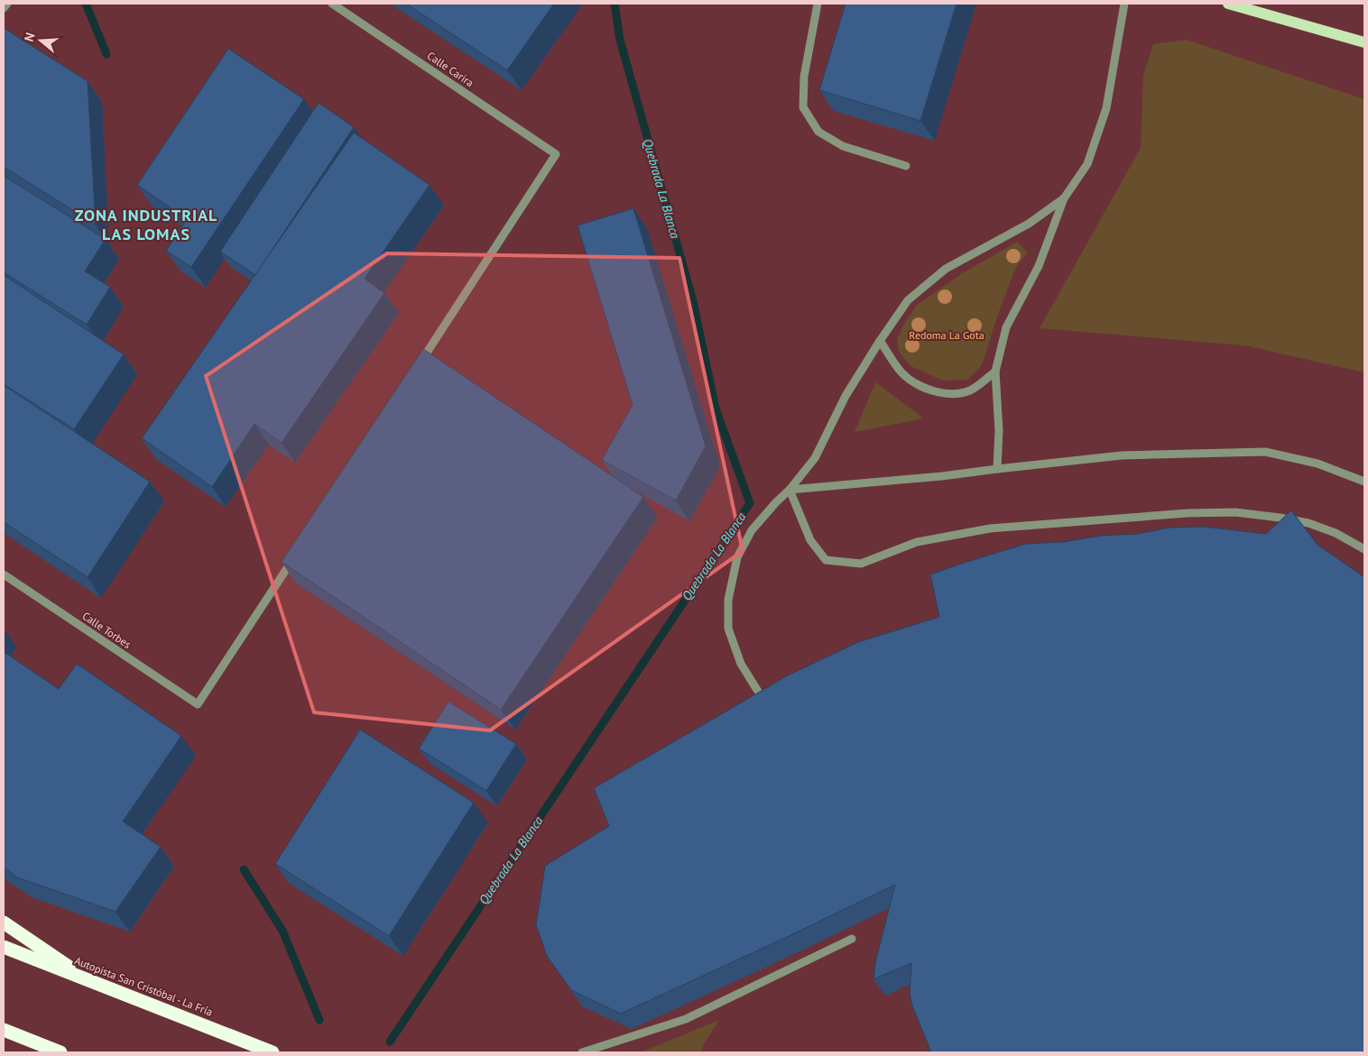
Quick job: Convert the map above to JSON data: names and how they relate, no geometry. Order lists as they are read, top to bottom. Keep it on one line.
{"streets":{"highway":["Autopista San Cristóbal - La Fría"],"street":["Calle Carira","Calle Torbes"]},"districts":["ZONA INDUSTRIAL LAS LOMAS"],"water":["Quebrada La Blanca"],"parks":["Redoma La Gota"],"north":"left"}
